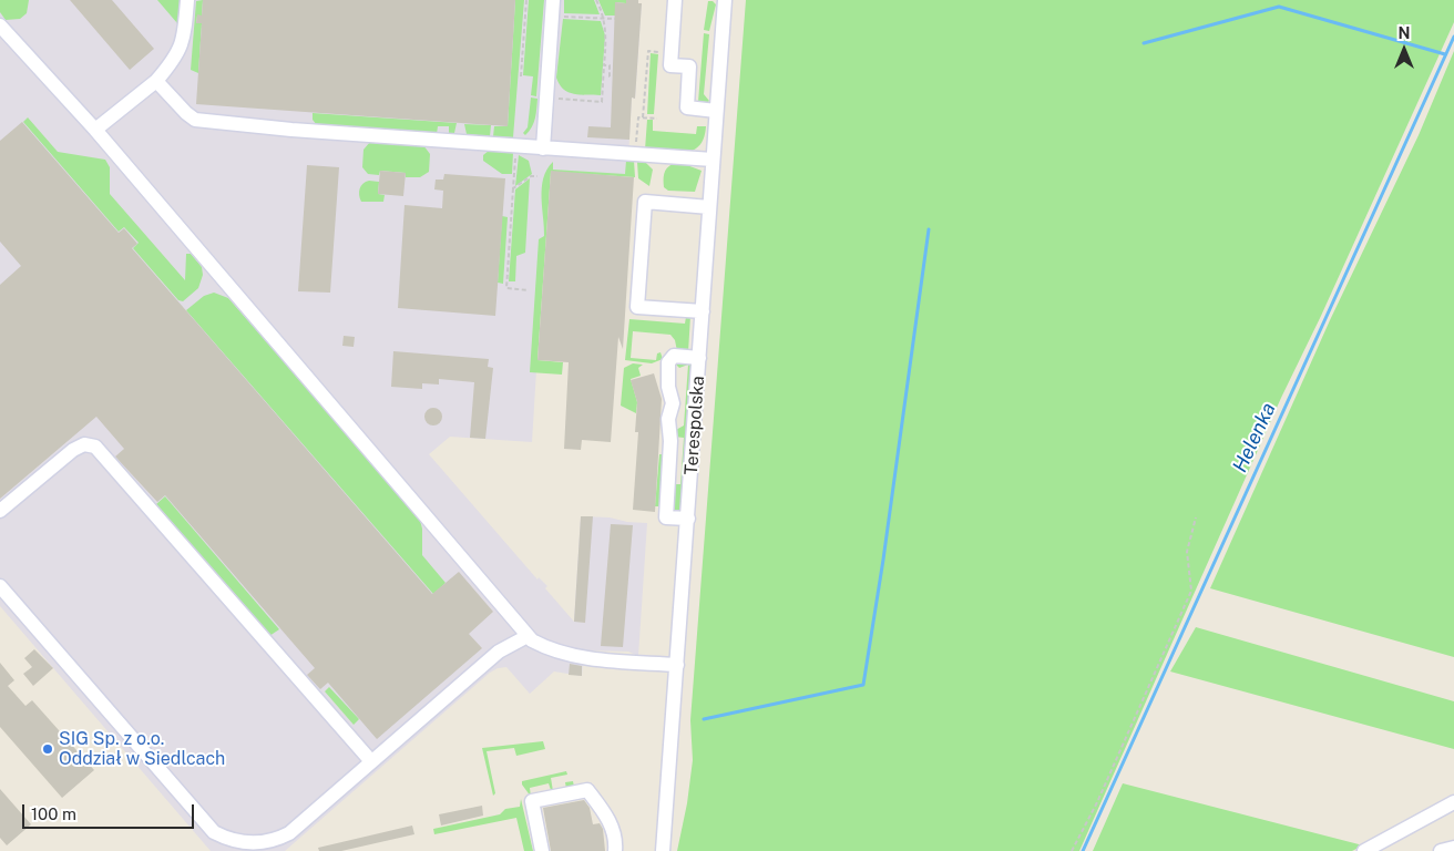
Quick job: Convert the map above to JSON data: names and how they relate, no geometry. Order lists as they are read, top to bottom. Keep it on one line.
{"streets":{"street":["Terespolska"]},"water":["Helenka"],"places":["SIG Sp. z o.o. Oddział w Siedlcach"],"scale_bar":"100 m","north":"top"}
